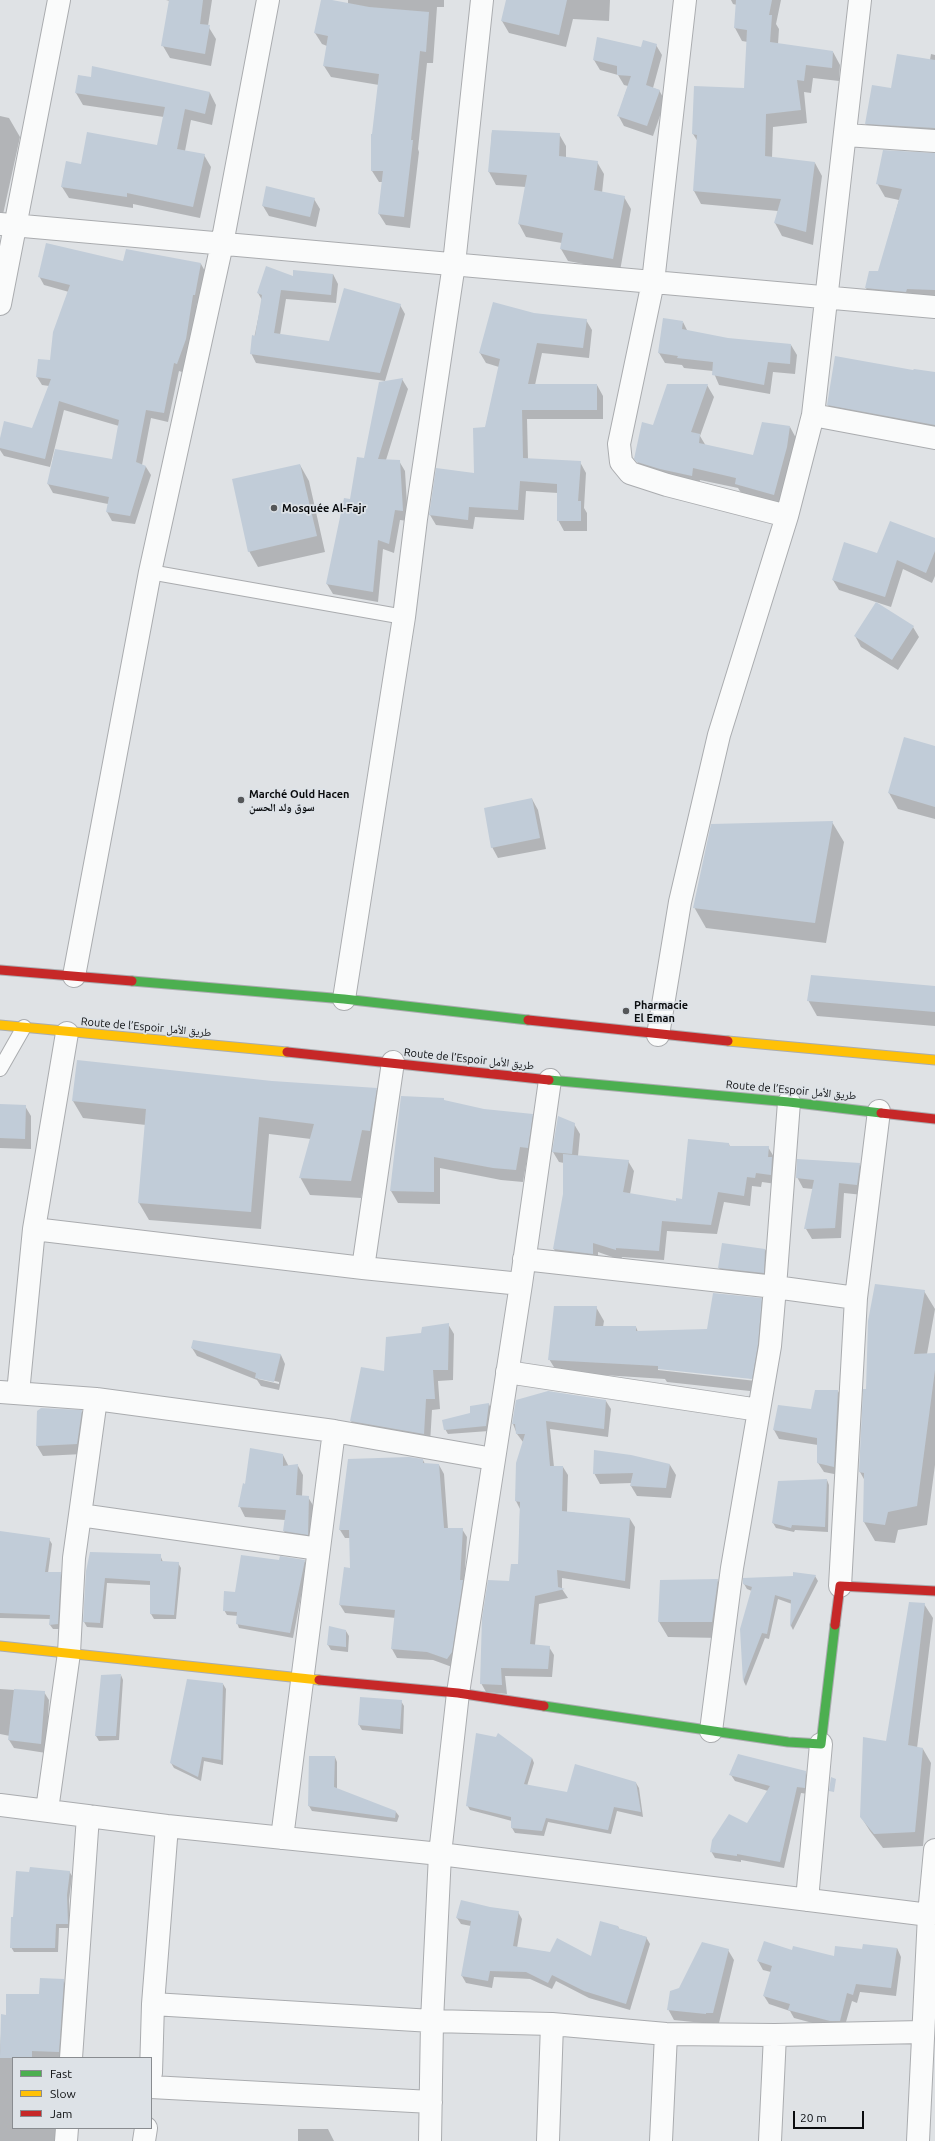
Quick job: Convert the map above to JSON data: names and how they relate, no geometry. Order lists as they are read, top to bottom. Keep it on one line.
{"streets":{"main road":["Route de l’Espoir طريق الأمل"]},"places":["Mosquée Al-Fajr","Marché Ould Hacen سوق ولد الحسن","Pharmacie El Eman"],"legend":["Fast","Slow","Jam"],"scale_bar":"20 m"}
